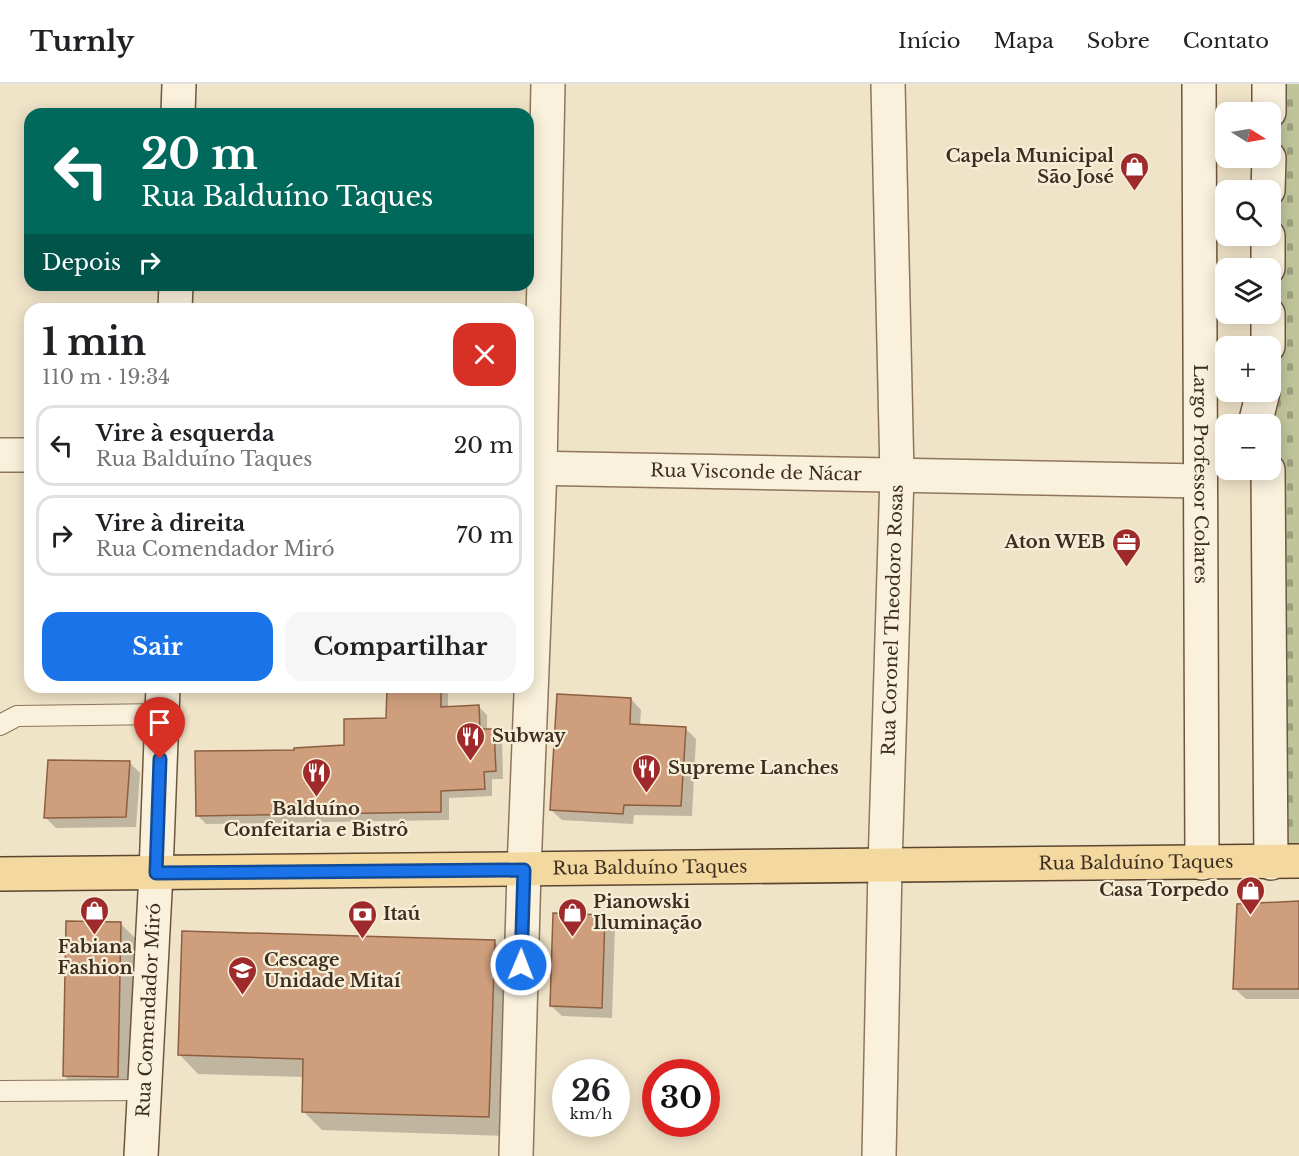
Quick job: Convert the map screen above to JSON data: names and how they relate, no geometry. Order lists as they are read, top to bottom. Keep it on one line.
{"streets":{"main road":["Rua Balduíno Taques"],"street":["Rua Visconde de Nácar","Largo Professor Colares","Rua Coronel Theodoro Rosas","Rua Comendador Miró"]},"crossings":[["Rua Visconde de Nácar","Largo Professor Colares"],["Rua Visconde de Nácar","Rua Coronel Theodoro Rosas"],["Largo Professor Colares","Rua Balduíno Taques"],["Rua Coronel Theodoro Rosas","Rua Balduíno Taques"],["Rua Balduíno Taques","Rua Comendador Miró"]],"places":{"shop":["Capela Municipal São José","Casa Torpedo","Fabiana Fashion","Pianowski Iluminação"],"office":["Aton WEB"],"restaurant":["Subway","Supreme Lanches","Balduíno Confeitaria e Bistrô"],"bank":["Itaú"],"school or university":["Cescage Unidade Mitaí"]},"north":"right","page":{"header":"Turnly","nav":["Início","Mapa","Sobre","Contato"],"map_buttons":["+","−"],"turn":["20 m","Rua Balduíno Taques"],"then":"Depois","heading":["1 min","110 m · 19:34"],"list":[{"name":"Vire à esquerda","note":"Rua Balduíno Taques","value":"20 m"},{"name":"Vire à direita","note":"Rua Comendador Miró","value":"70 m"}],"buttons":["Sair","Compartilhar"],"speed":"26 km/h","limit":"30"}}
